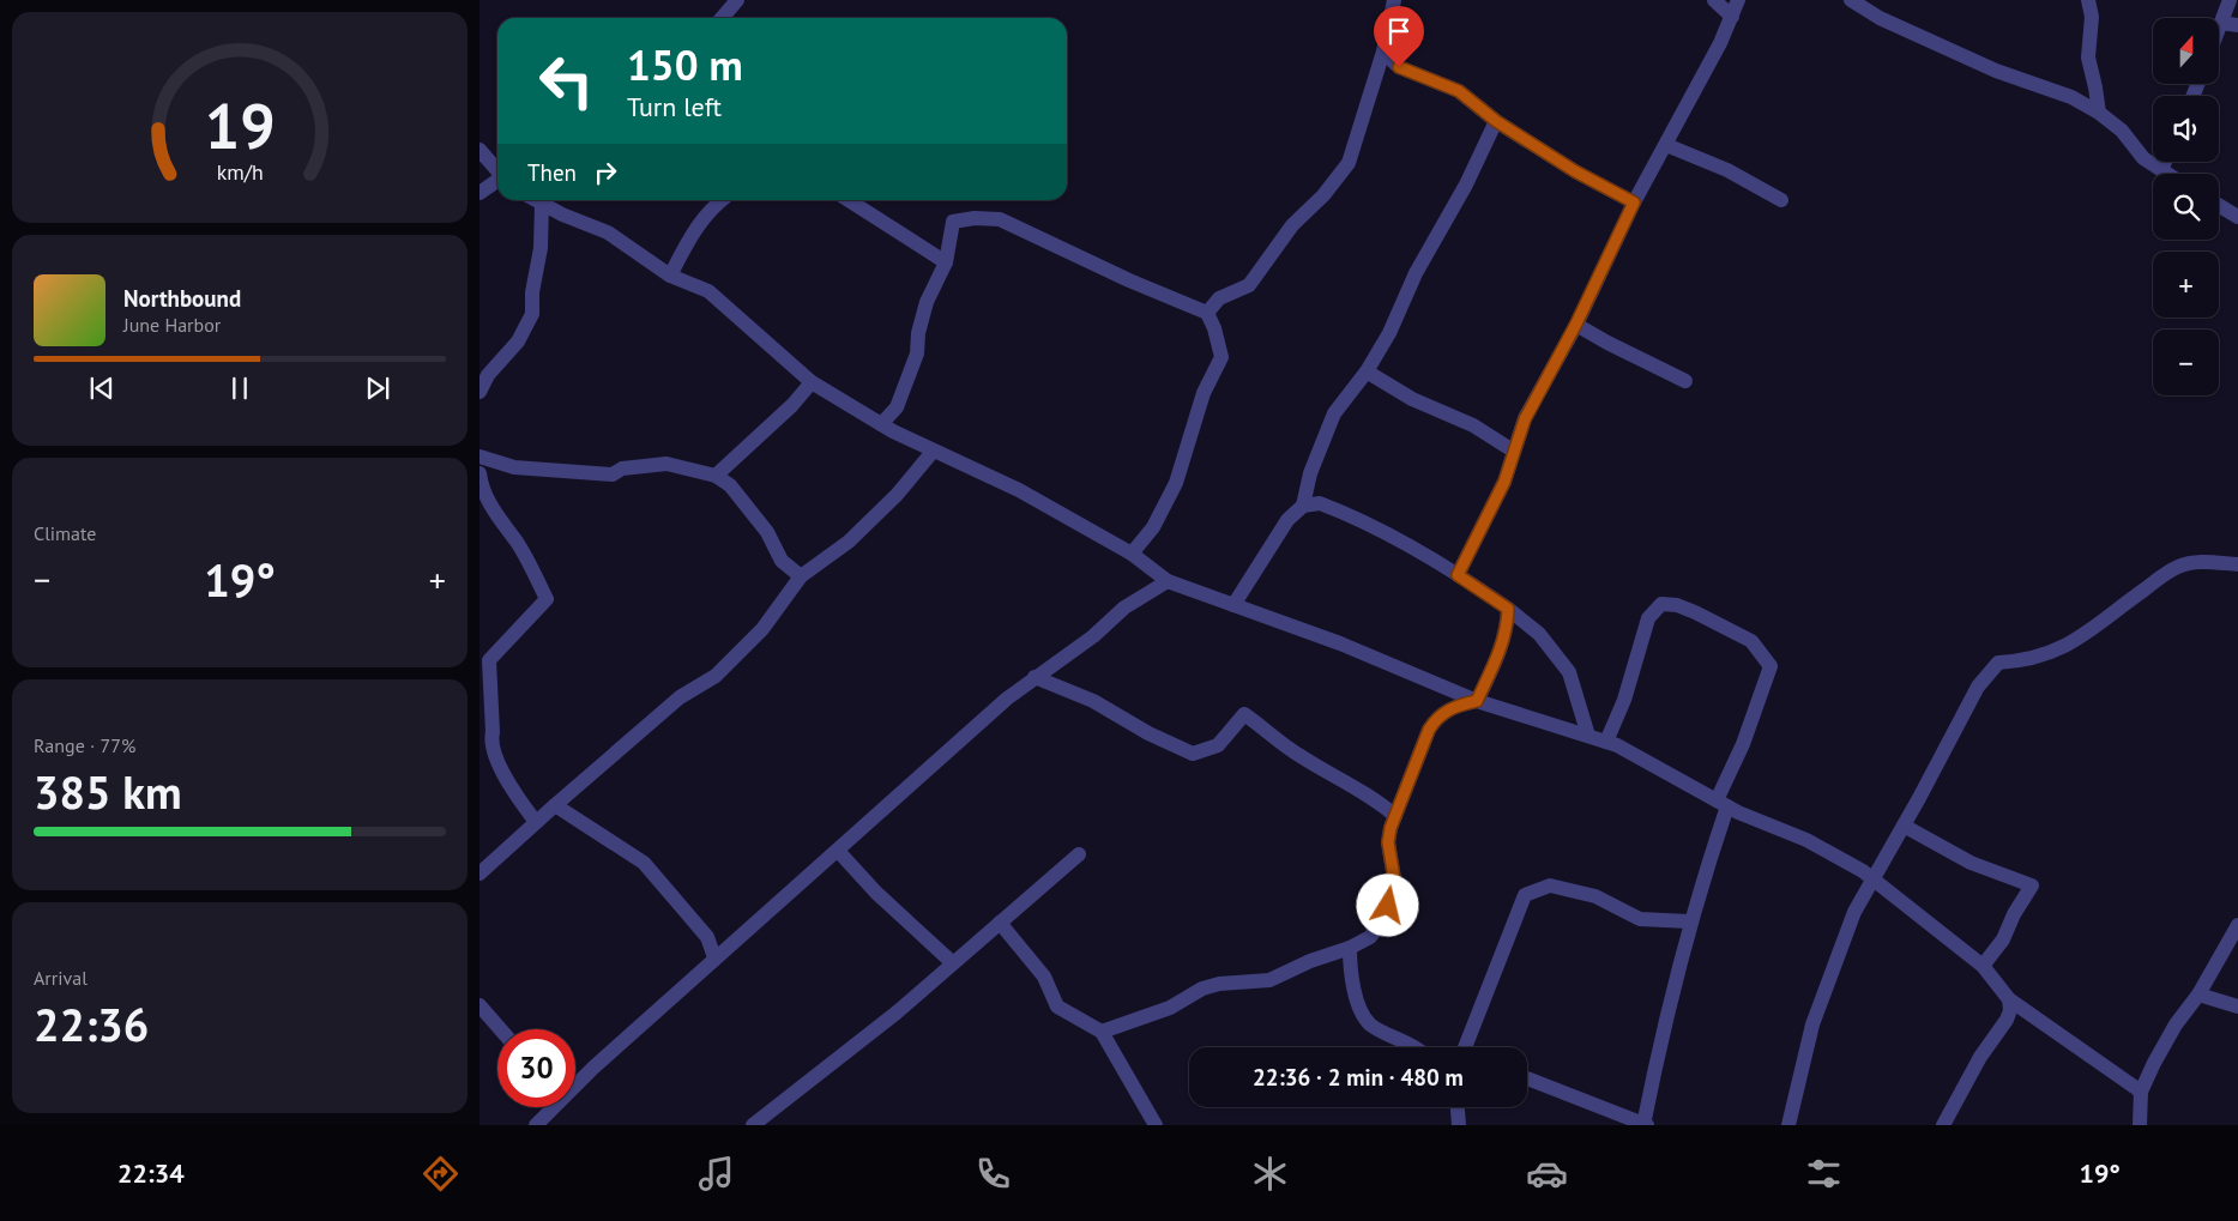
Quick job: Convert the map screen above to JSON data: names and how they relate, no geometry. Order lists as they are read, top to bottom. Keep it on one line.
{"north":"top","page":{"map_buttons":["+","−"],"turn":["150 m","Turn left"],"then":"Then","song":["Northbound","June Harbor"],"tile":["Climate",["Range · 77%","385 km"],["Arrival","22:36"]],"heat":["−","19°","+"],"limit":"30","trip":"22:36 · 2 min · 480 m","tabs":["22:34","19°"],"gauge":["19","km/h"]}}
